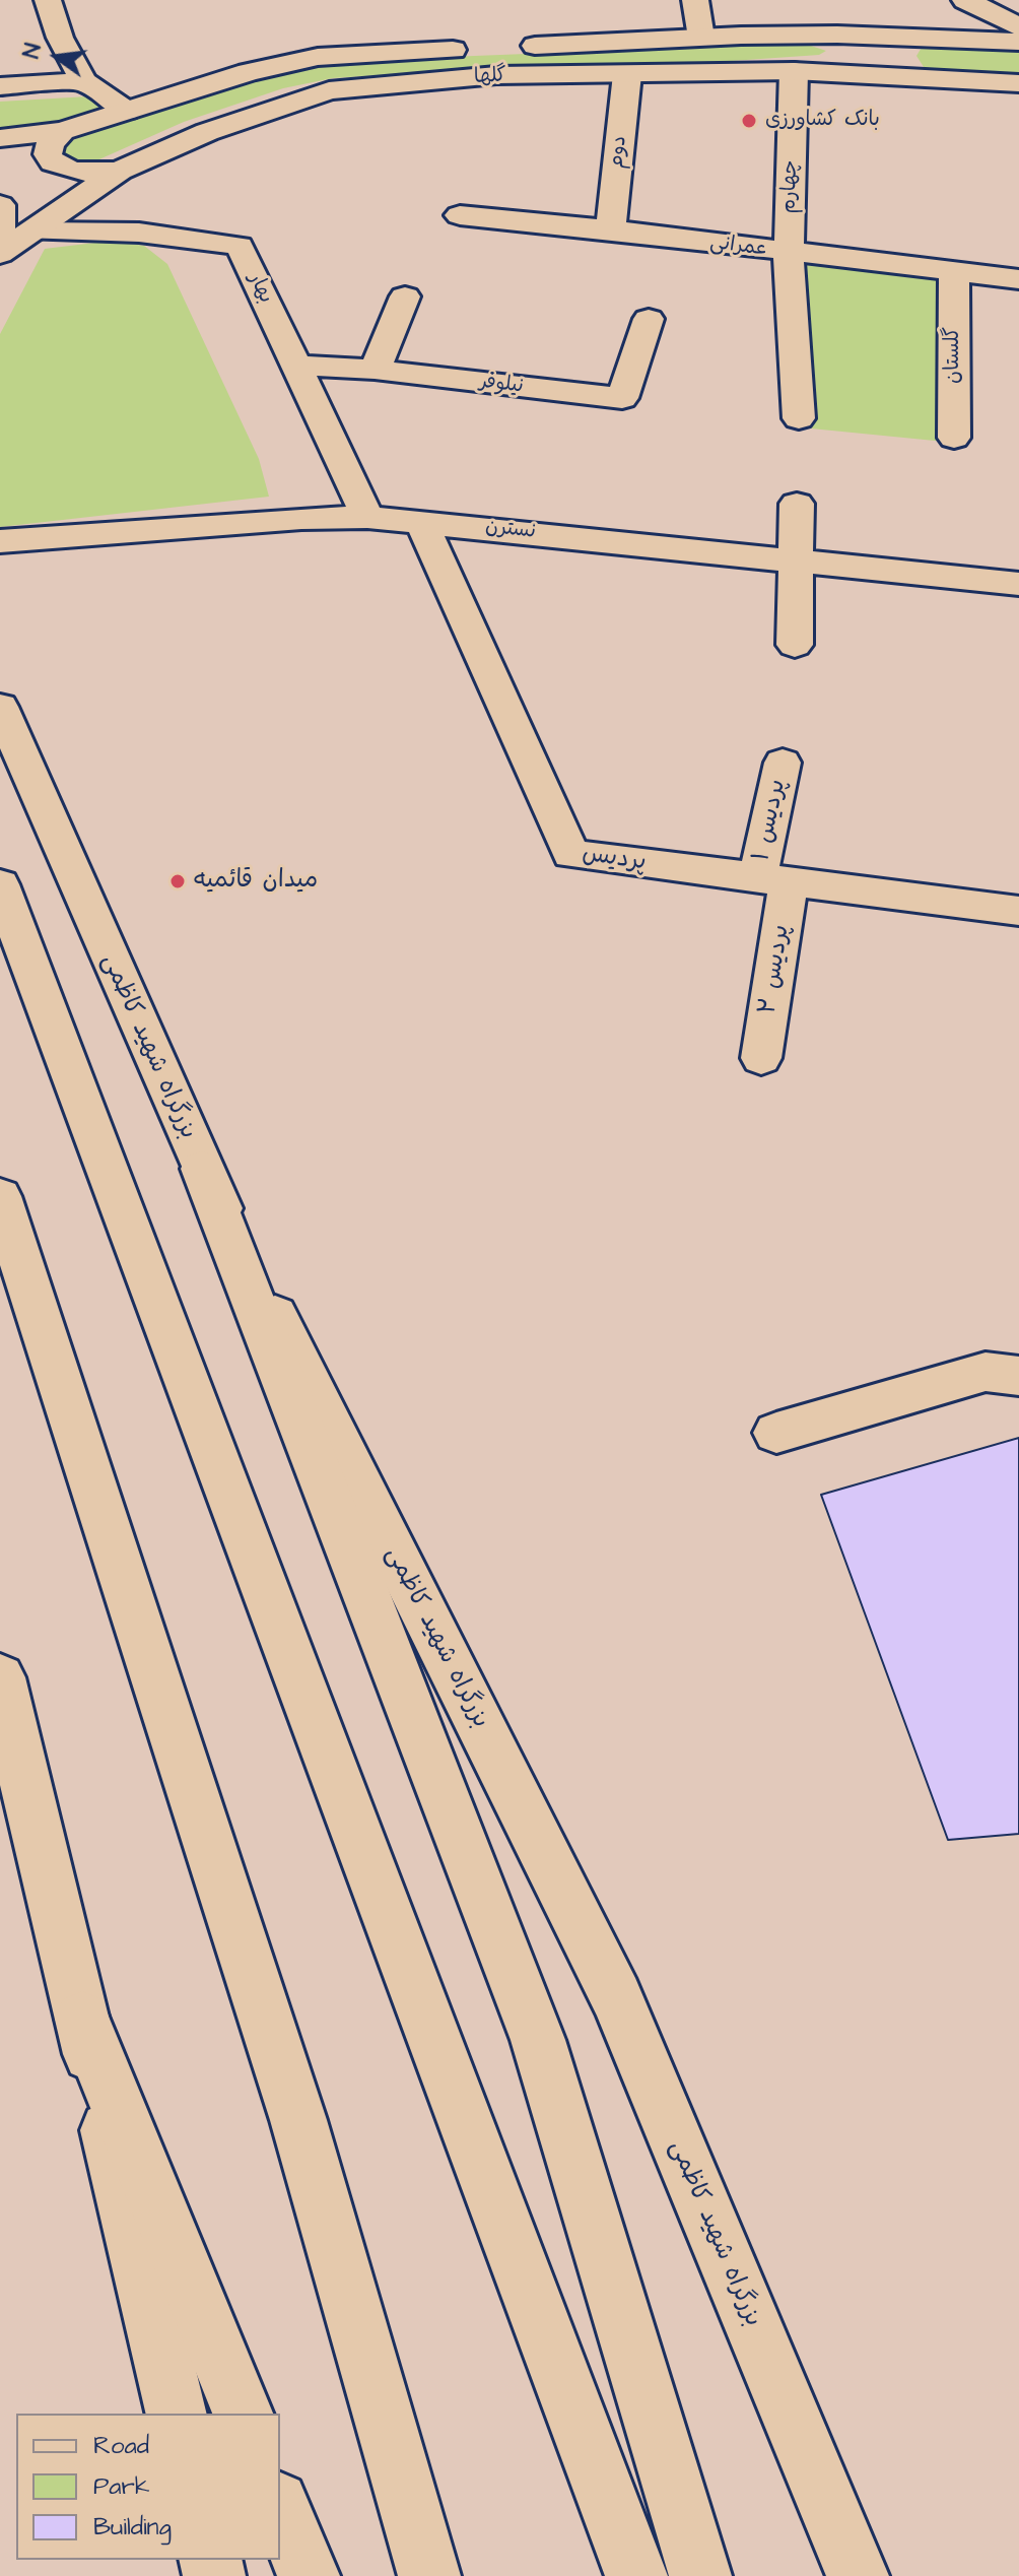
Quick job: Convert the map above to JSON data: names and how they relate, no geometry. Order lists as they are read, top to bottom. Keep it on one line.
{"streets":{"main road":["گلها","دوم","چهارم","عمرانی","بهار","گلستان","نیلوفر","نسترن","پردیس ۱","پردیس","پردیس ۲","بزرگراه شهید کاظمی"]},"crossings":[["گلها","دوم"],["گلها","چهارم"],["گلها","بهار"],["دوم","عمرانی"],["چهارم","عمرانی"],["عمرانی","گلستان"],["بهار","نیلوفر"],["بهار","نسترن"],["نسترن","پردیس"],["پردیس ۱","پردیس"],["پردیس ۱","پردیس ۲"],["پردیس","پردیس ۲"]],"places":["بانک کشاورزی","میدان قائمیه"],"legend":["Road","Park","Building"],"north":"left"}
